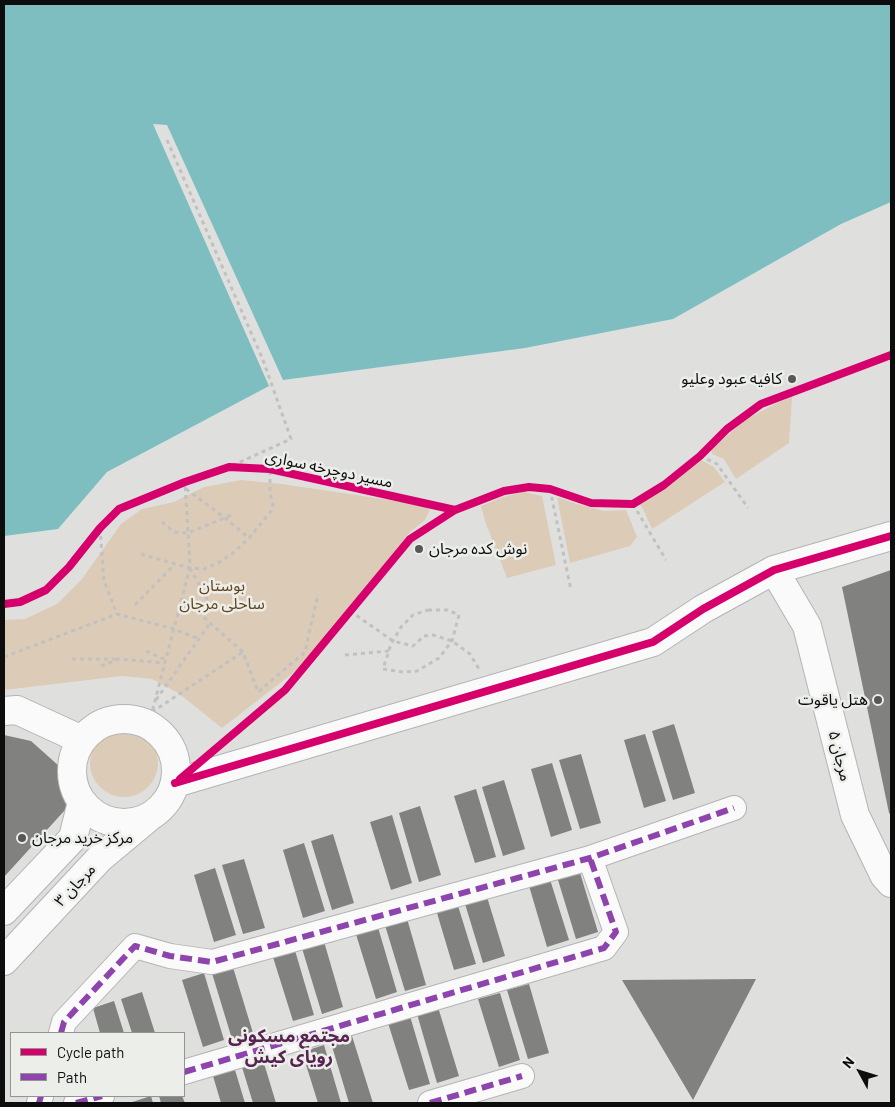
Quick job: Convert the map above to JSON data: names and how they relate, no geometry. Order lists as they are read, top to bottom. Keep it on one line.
{"streets":{"street":["مرجان ۵","مرجان ۳"],"cycle path":["مسیر دوچرخه سواری"]},"districts":["مجتمع مسکونی رویای کیش"],"parks":["بوستان ساحلی مرجان"],"places":["کافیه عبود وعلیو","نوش کده مرجان","هتل یاقوت","مرکز خرید مرجان"],"legend":["Cycle path","Path"],"north":"top left"}
